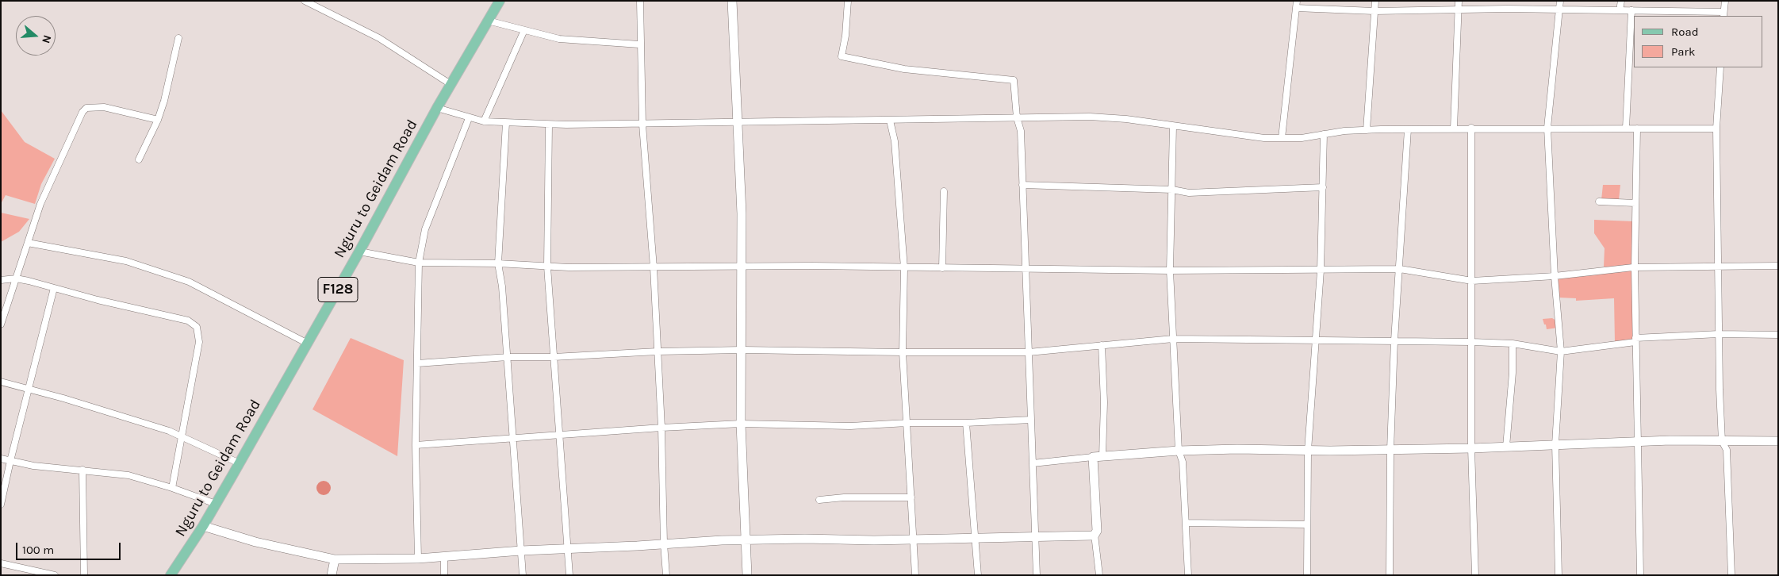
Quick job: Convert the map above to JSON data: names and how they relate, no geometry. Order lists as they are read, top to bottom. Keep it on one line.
{"streets":{"main road":["Nguru to Geidam Road","F128"]},"legend":["Road","Park"],"scale_bar":"100 m","north":"right"}
